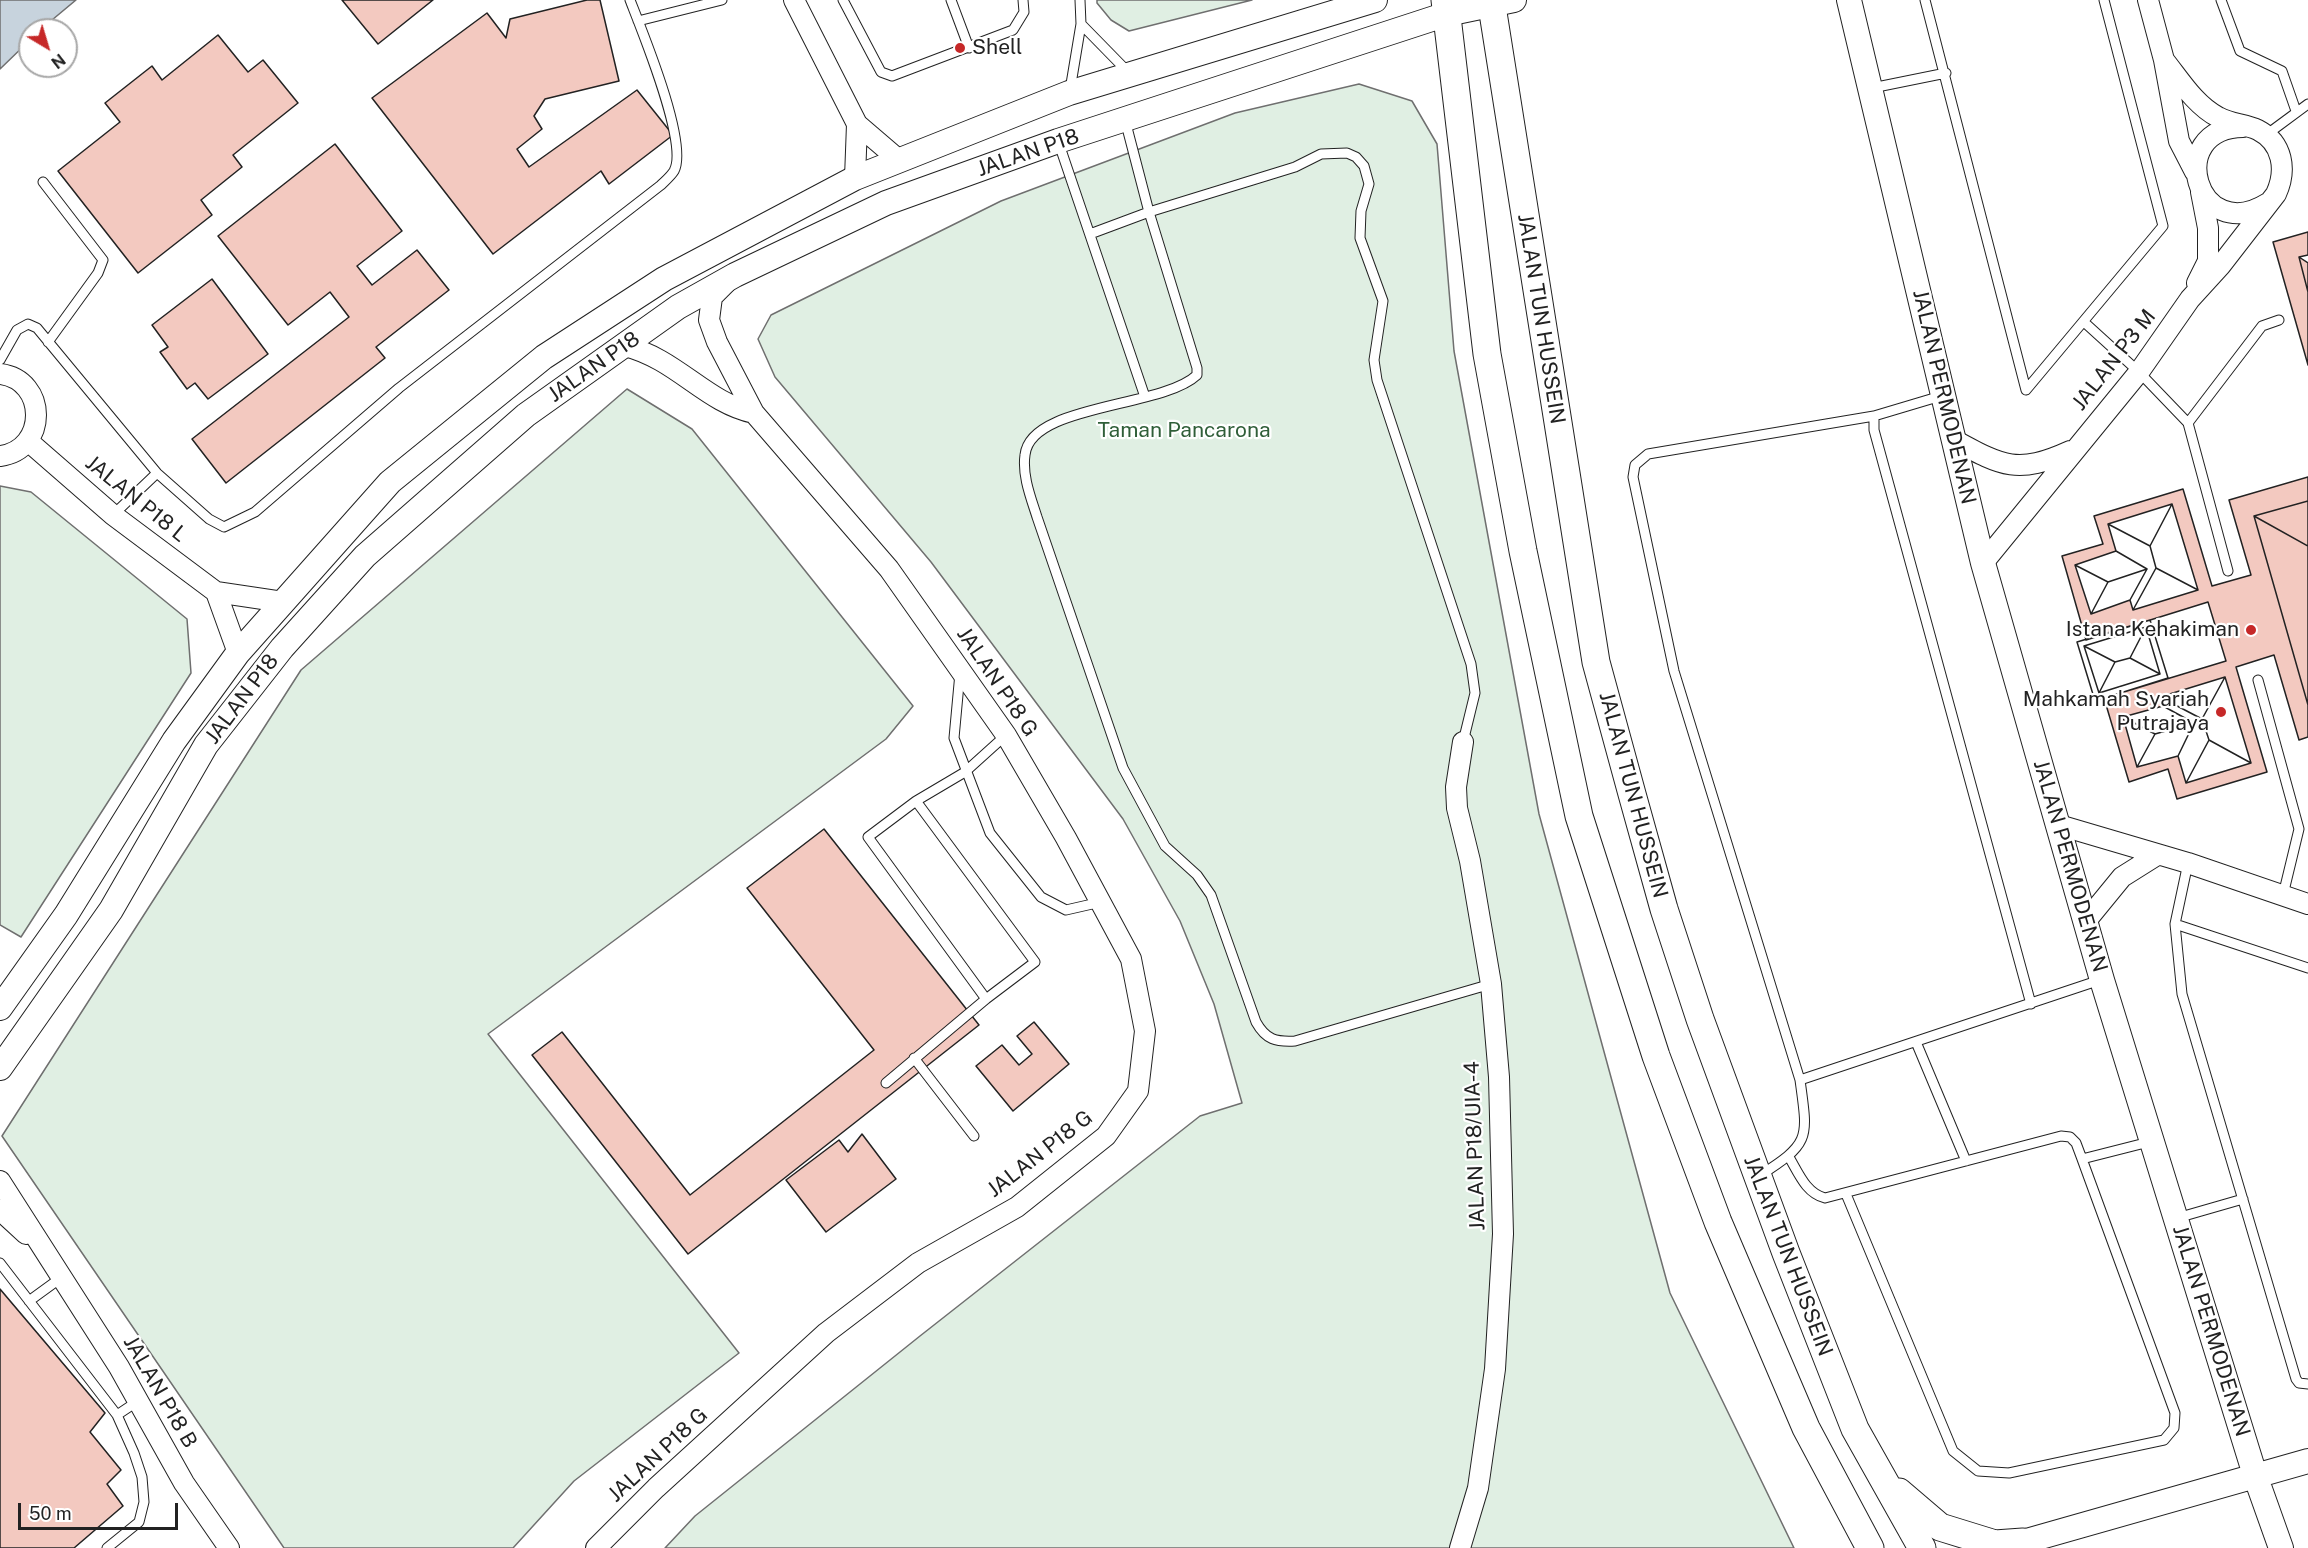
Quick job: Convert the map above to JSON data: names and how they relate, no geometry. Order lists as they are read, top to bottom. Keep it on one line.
{"streets":{"main road":["JALAN TUN HUSSEIN"],"street":["JALAN P18","JALAN P3 M","JALAN PERMODENAN","JALAN P18 L","JALAN P18 G","JALAN P18/UIA-4","JALAN P18 B"]},"crossings":[["JALAN P18","JALAN TUN HUSSEIN"],["JALAN P18","JALAN P18 L"],["JALAN P18","JALAN P18 G"],["JALAN P3 M","JALAN PERMODENAN"]],"parks":["Taman Pancarona"],"places":["Shell","Istana Kehakiman","Mahkamah Syariah Putrajaya"],"scale_bar":"50 m","north":"bottom right"}
